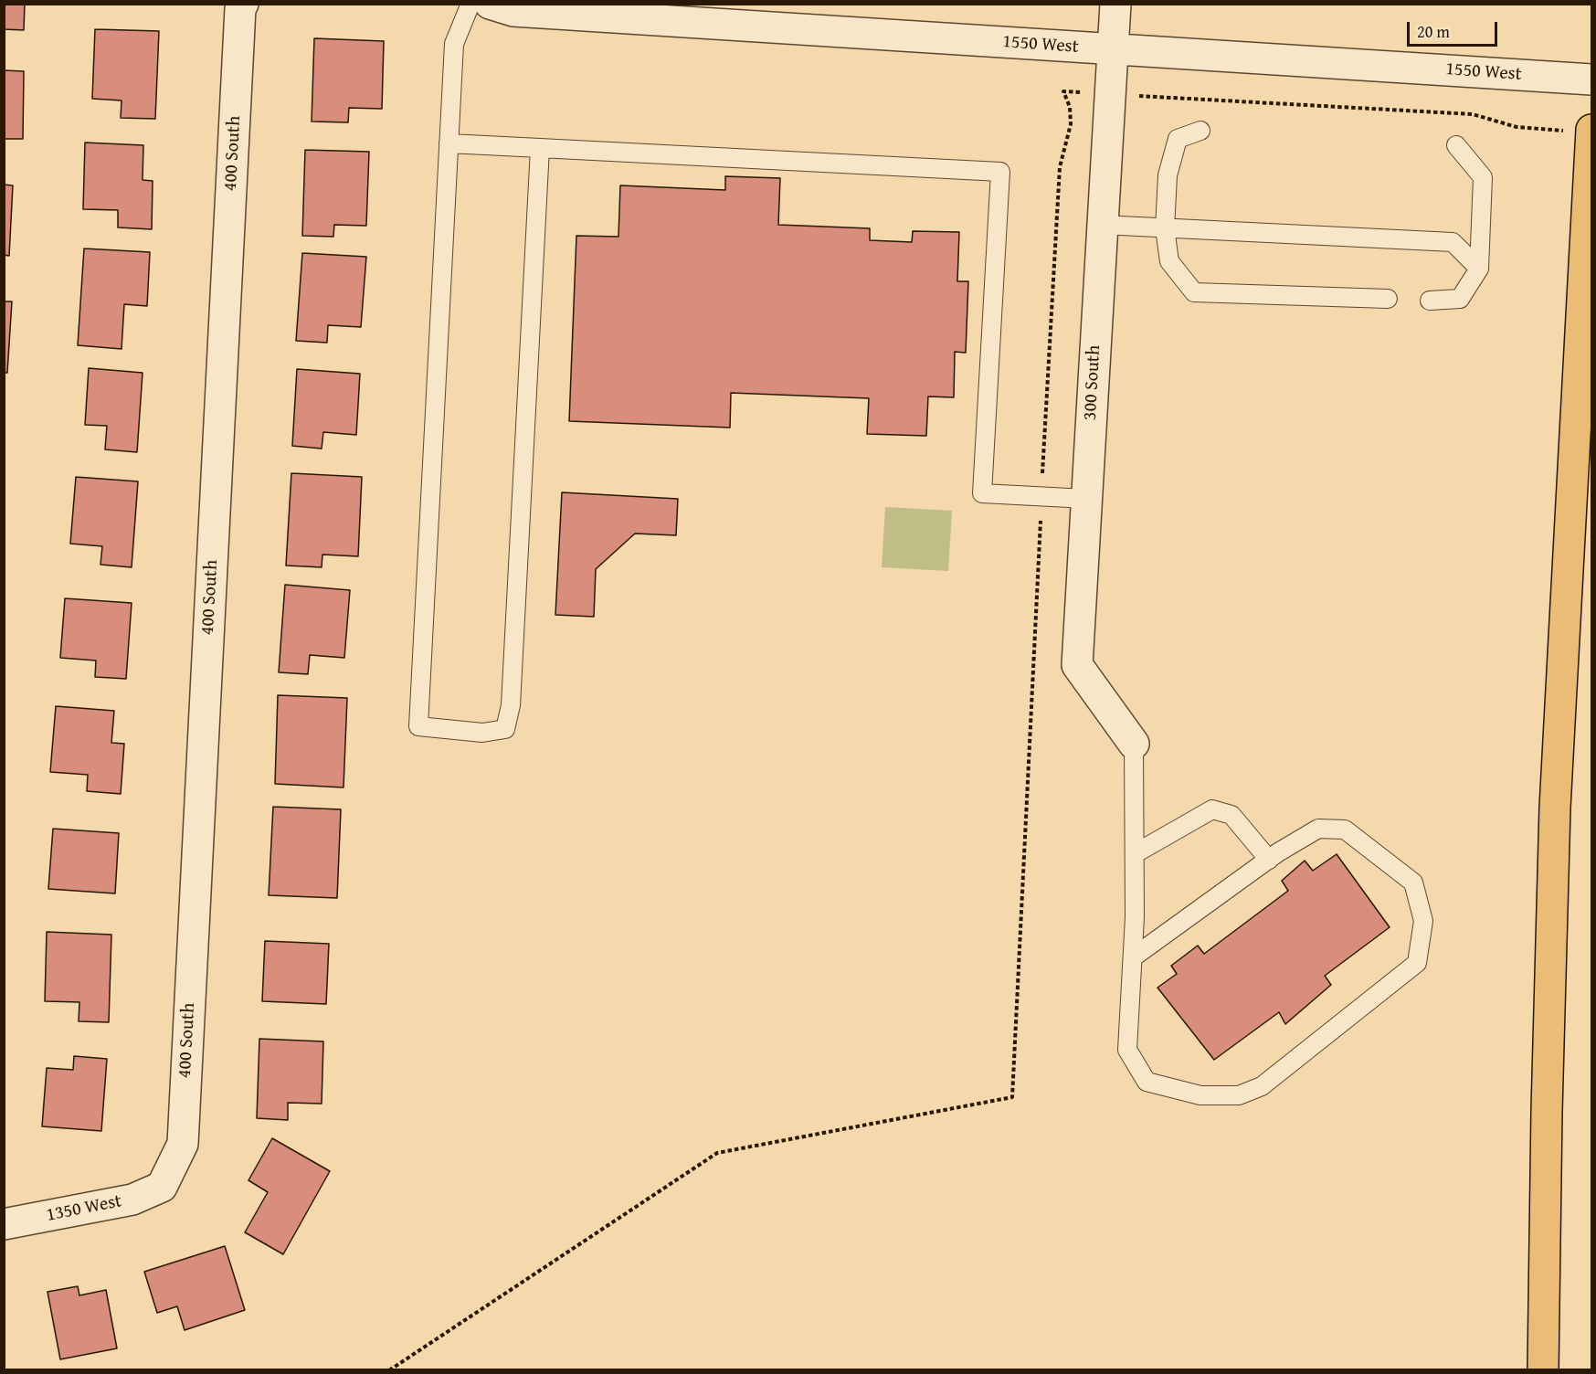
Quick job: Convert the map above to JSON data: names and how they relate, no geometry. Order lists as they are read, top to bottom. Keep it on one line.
{"streets":{"street":["1550 West","400 South","300 South","1350 West"]},"crossings":[["1550 West","300 South"],["400 South","1350 West"]],"scale_bar":"20 m"}
